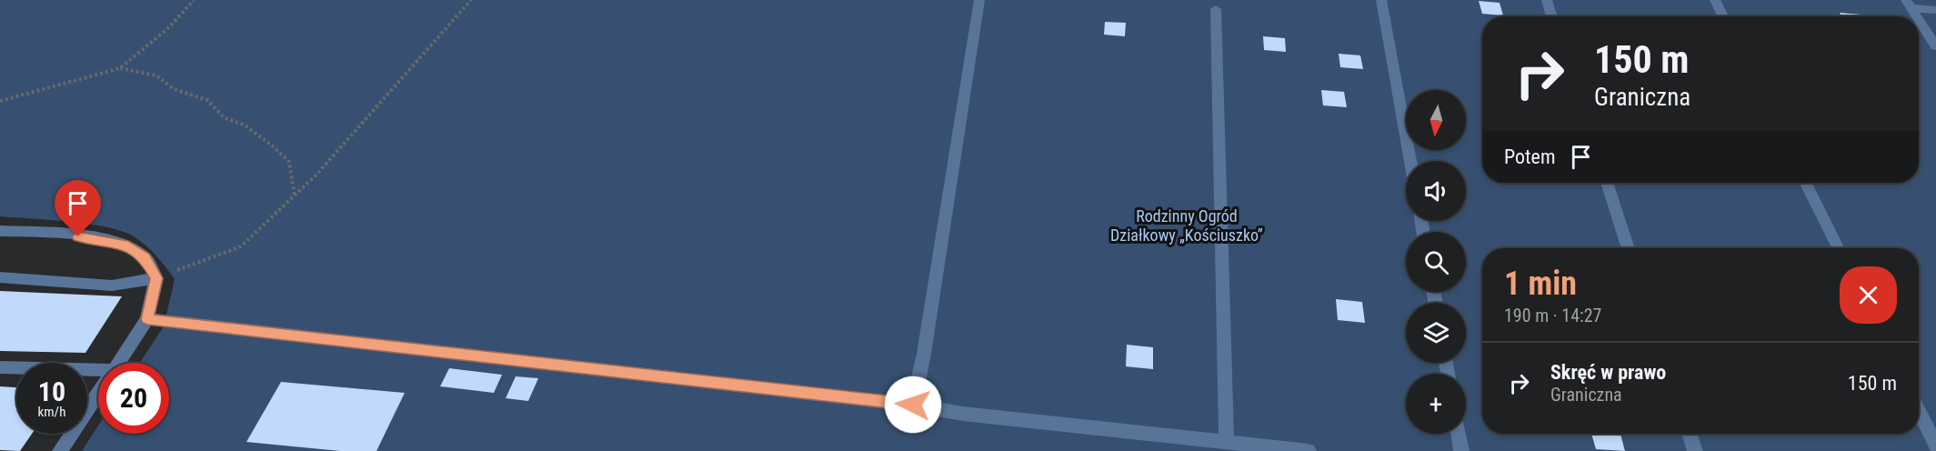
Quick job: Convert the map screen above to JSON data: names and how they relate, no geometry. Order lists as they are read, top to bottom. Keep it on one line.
{"parks":["Rodzinny Ogród Działkowy „Kościuszko”"],"north":"bottom","page":{"turn":["150 m","Graniczna"],"map_buttons":"+","then":"Potem","heading":["1 min","190 m · 14:27"],"list":[{"name":"Skręć w prawo","note":"Graniczna","value":"150 m"}],"speed":"10 km/h","limit":"20"}}
